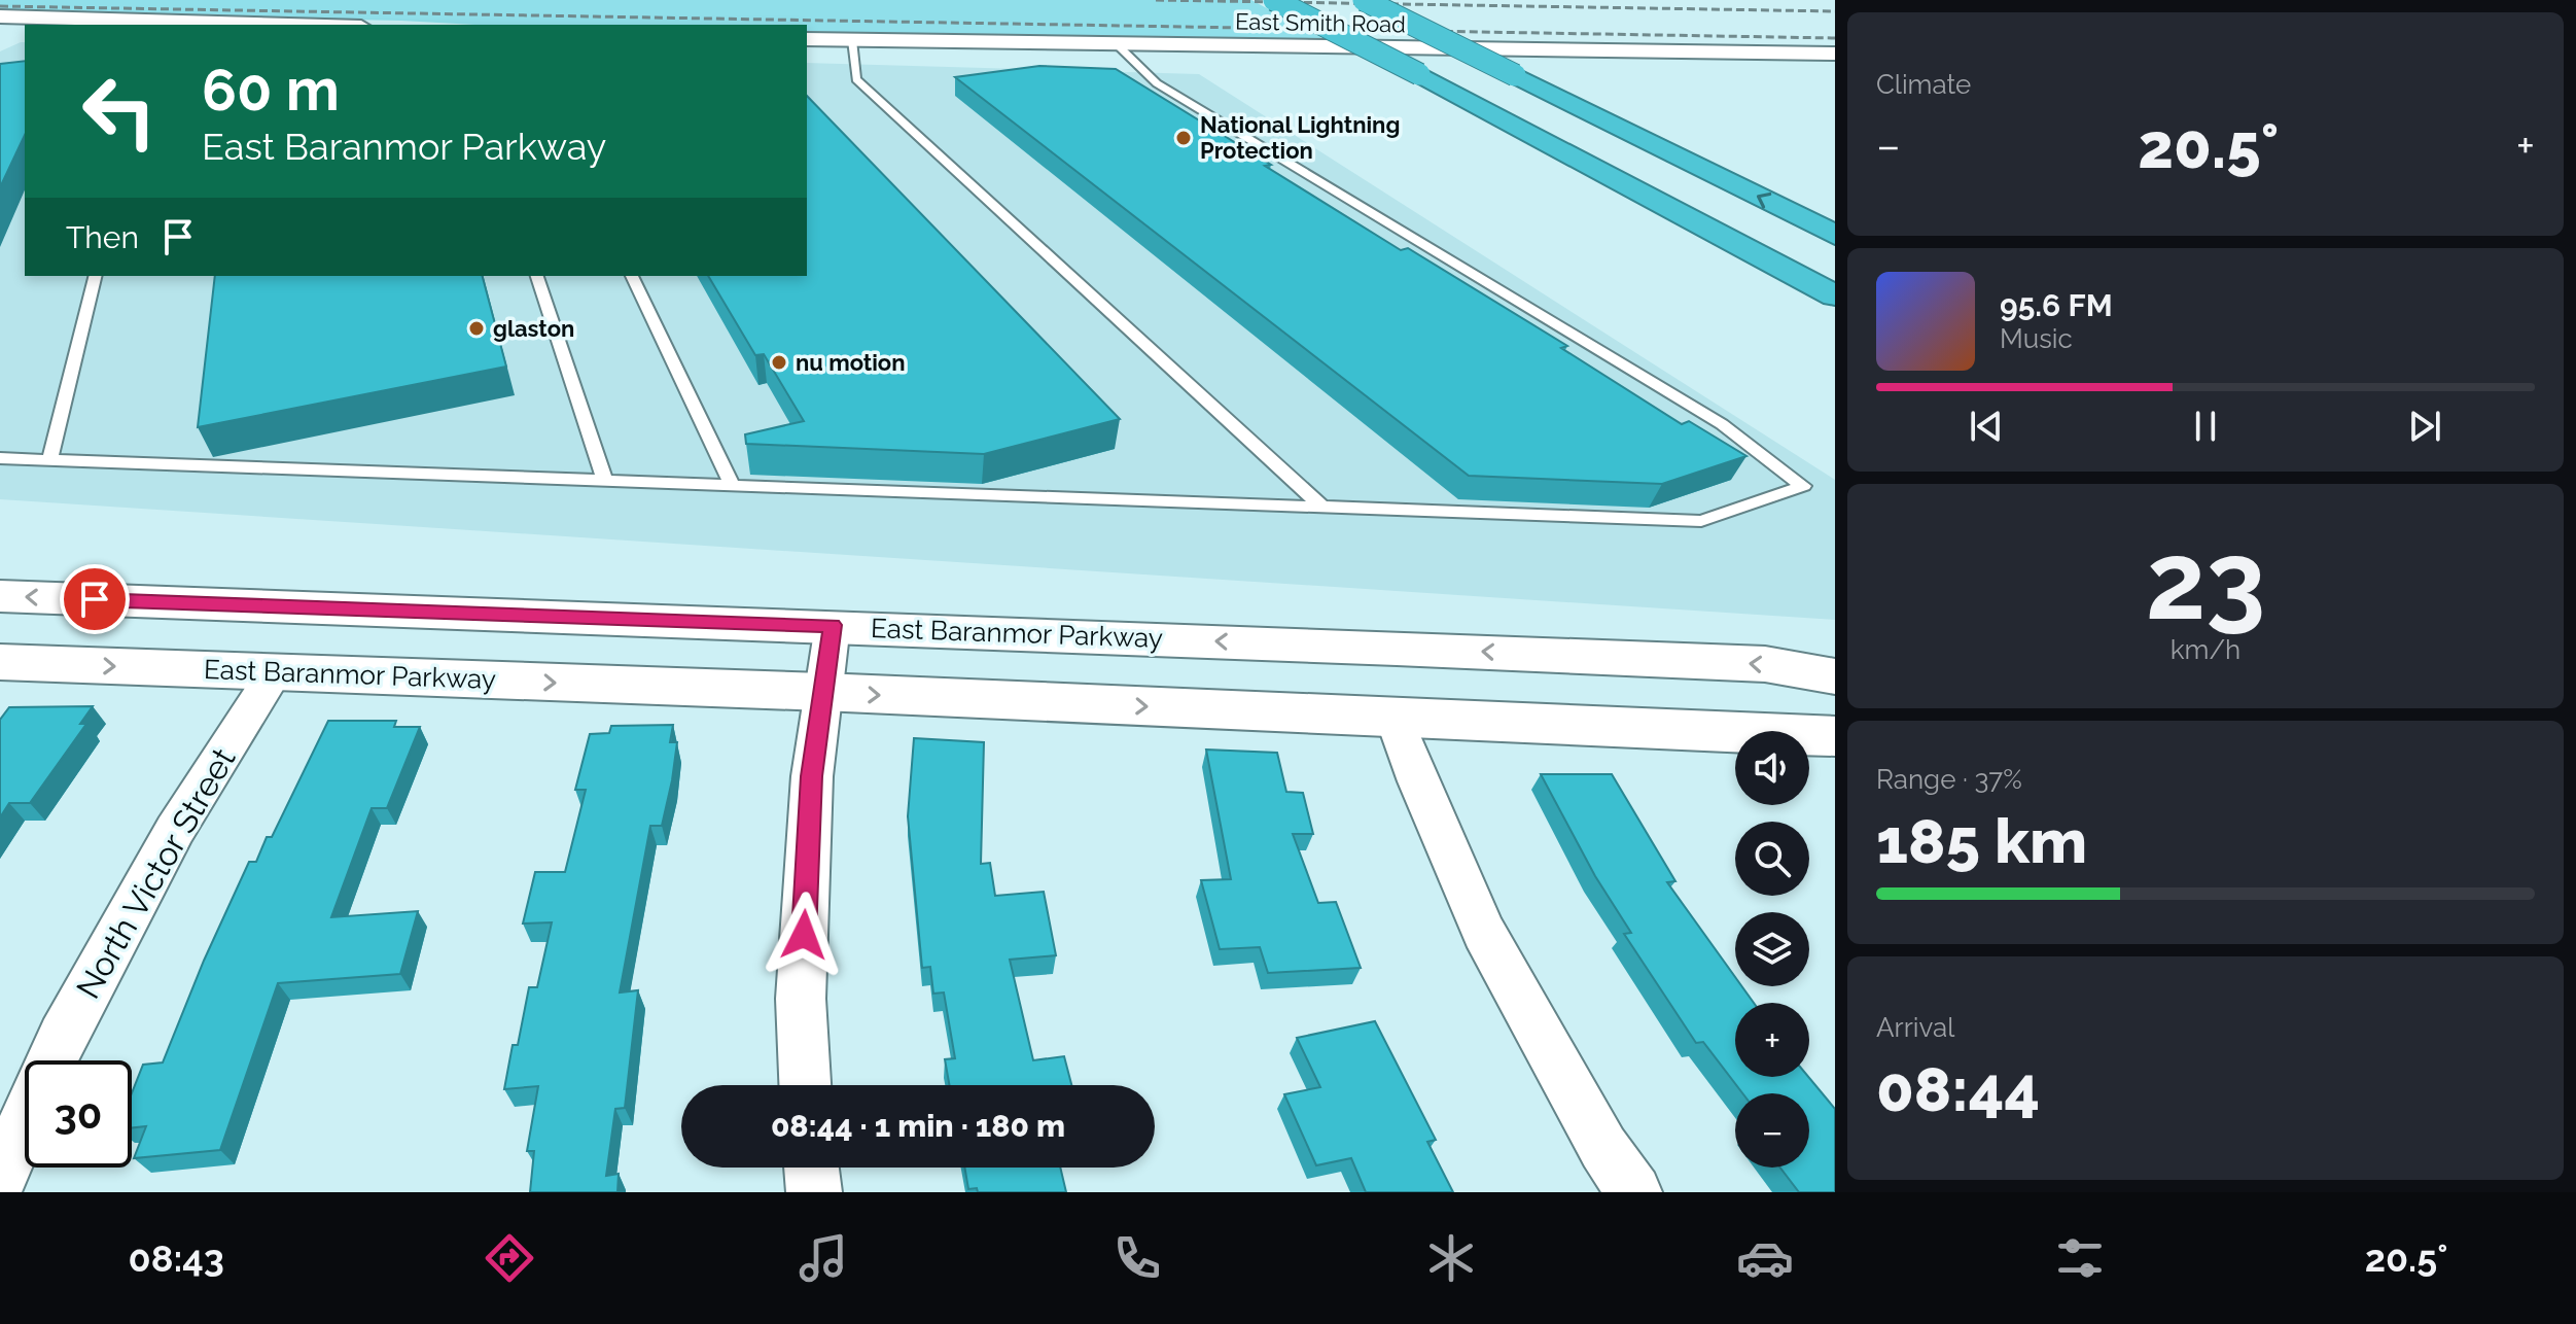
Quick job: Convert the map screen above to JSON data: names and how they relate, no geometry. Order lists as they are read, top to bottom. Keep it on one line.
{"streets":{"street":["East Smith Road","East Baranmor Parkway","North Victor Street"]},"crossings":[["East Baranmor Parkway","North Victor Street"]],"places":["National Lightning Protection","glaston","nu motion"],"page":{"tile":["Climate",["23","km/h"],["Range · 37%","185 km"],["Arrival","08:44"]],"turn":["60 m","East Baranmor Parkway"],"heat":["−","20.5°","+"],"then":"Then","song":["95.6 FM","Music"],"map_buttons":["+","−"],"limit":"30","trip":"08:44 · 1 min · 180 m","tabs":["08:43","20.5°"]}}
